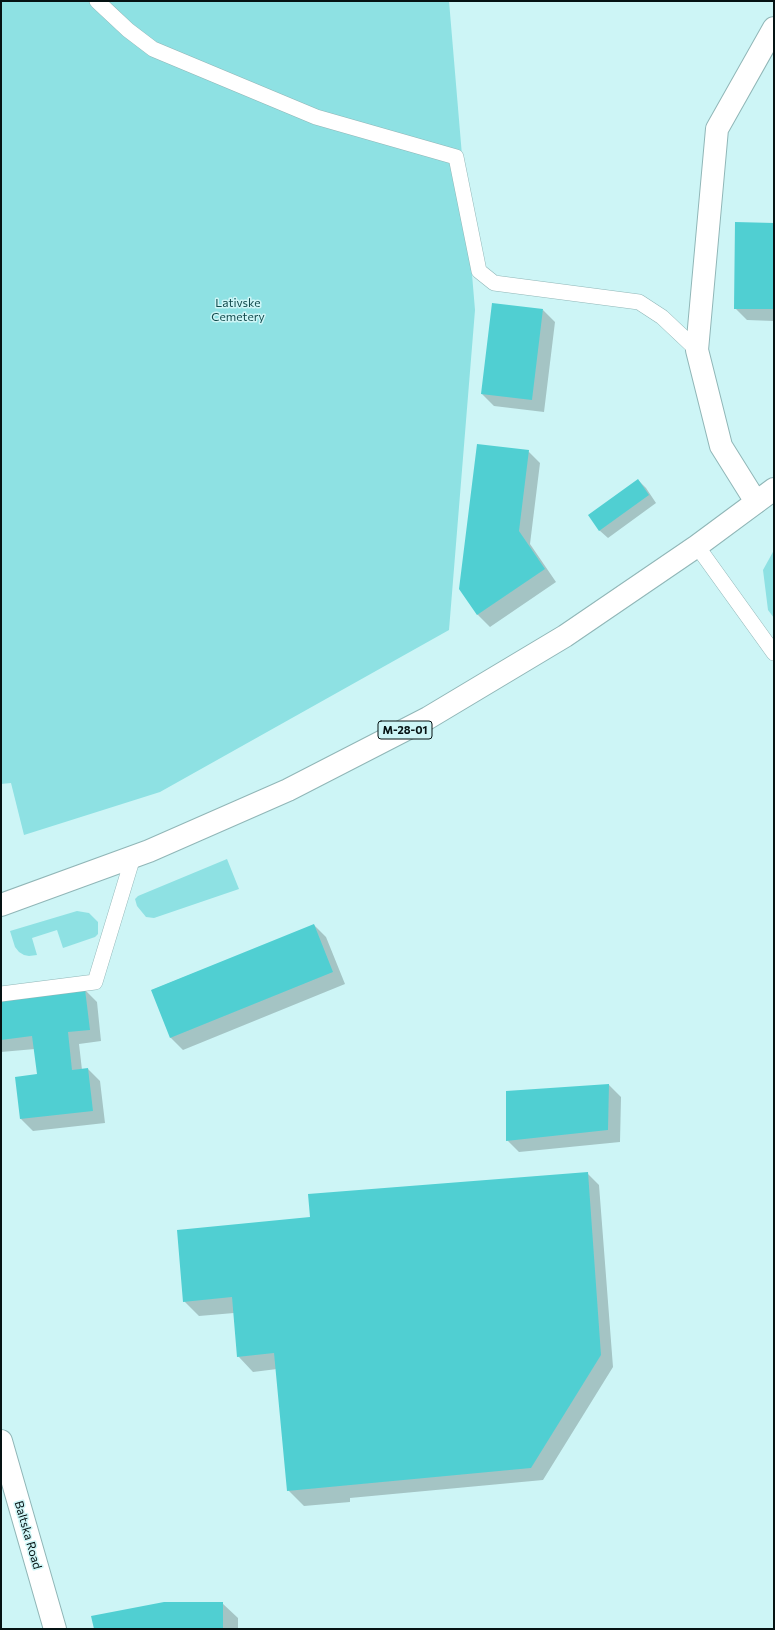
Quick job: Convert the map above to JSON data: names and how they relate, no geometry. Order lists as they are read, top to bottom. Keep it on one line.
{"streets":{"main road":["М-28-01","Baltska Road"]},"parks":["Lativske Cemetery"]}
